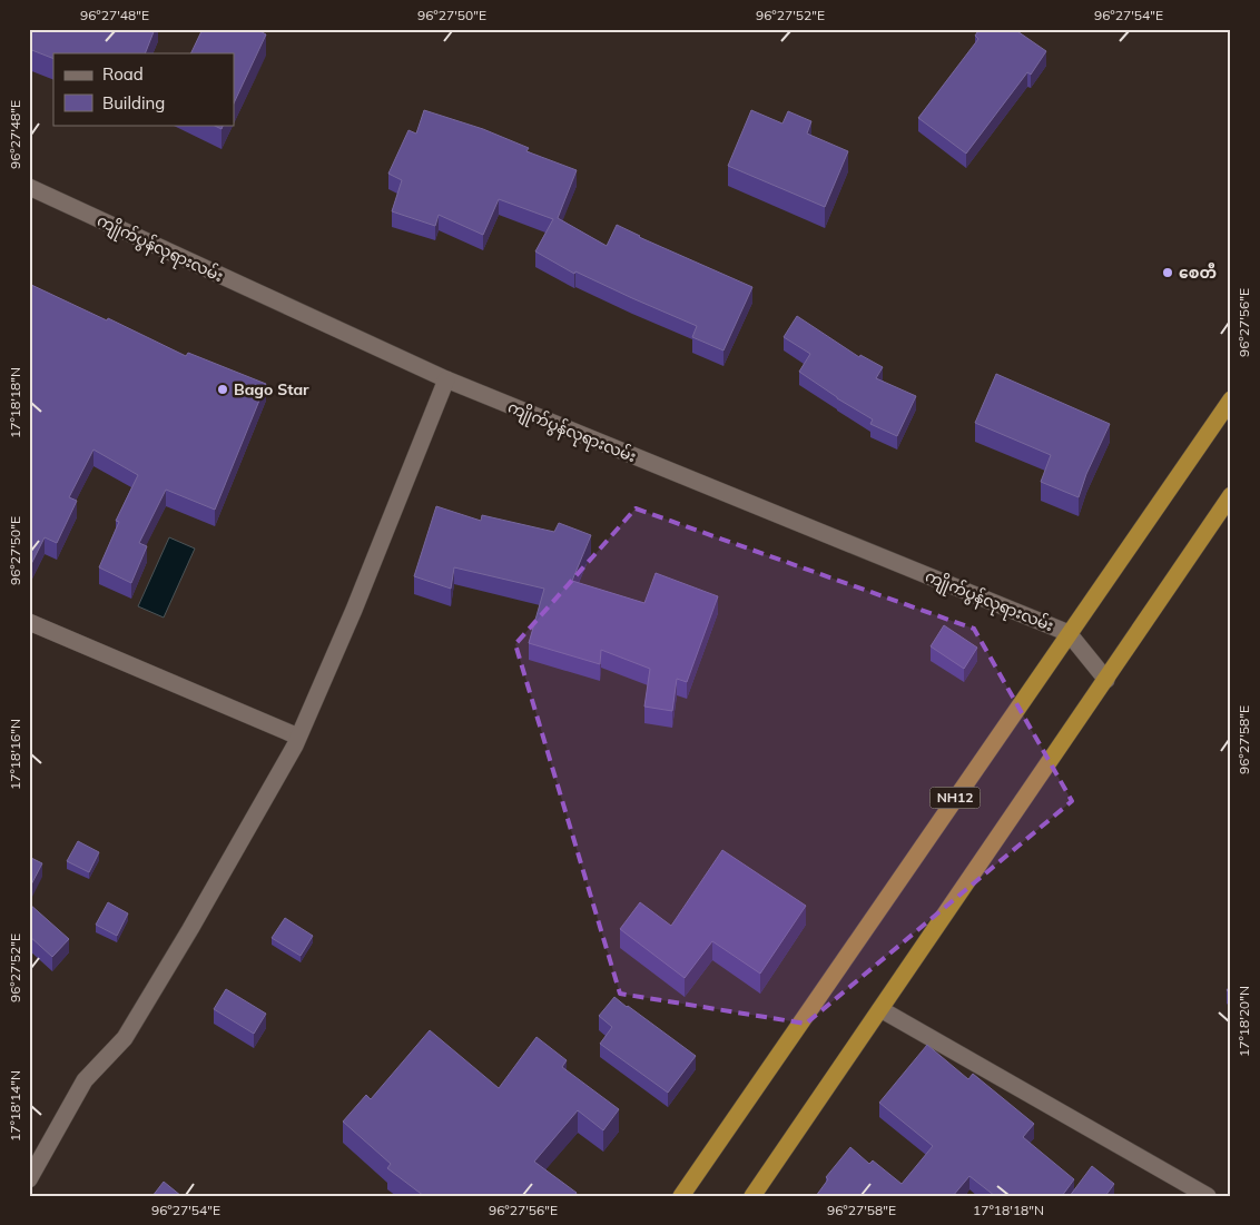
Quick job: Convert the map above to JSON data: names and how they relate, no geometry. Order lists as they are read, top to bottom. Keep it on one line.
{"streets":{"highway":["NH12"],"street":["ကျိုက်ပွန်လုရားလမ်း"]},"crossings":[["ကျိုက်ပွန်လုရားလမ်း","NH12"]],"places":["စေတီ","Bago Star"],"legend":["Road","Building"],"coordinates":["96°27'48\"E","96°27'50\"E","96°27'52\"E","96°27'54\"E","96°27'56\"E","17°18'18\"N","96°27'58\"E","17°18'16\"N","17°18'20\"N","17°18'14\"N"]}
